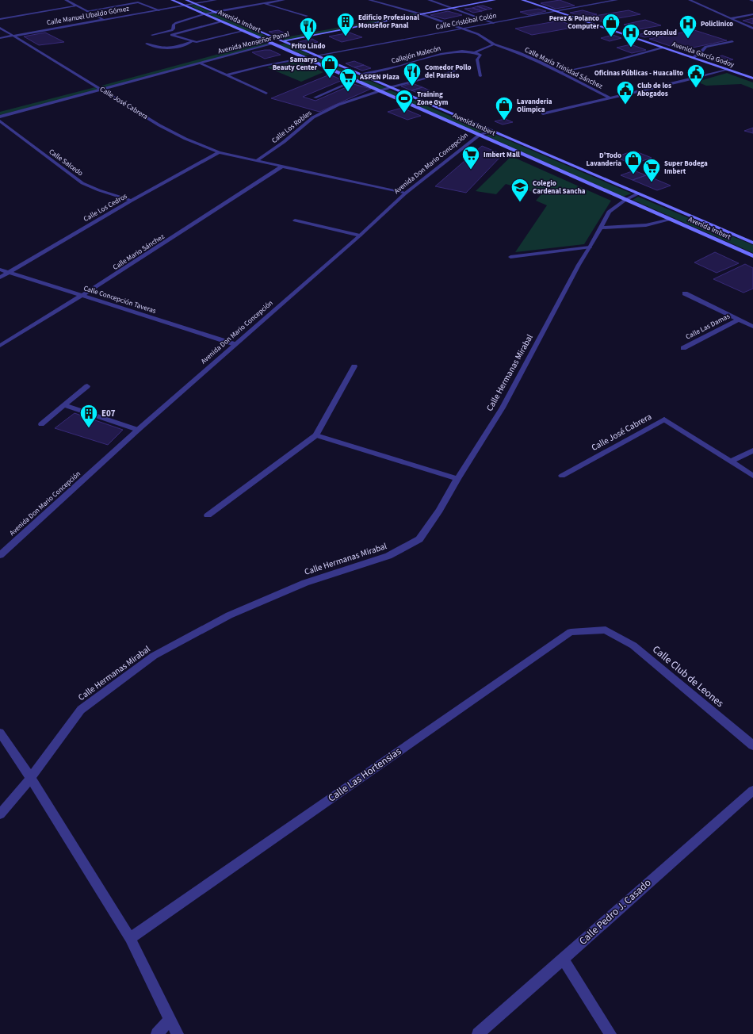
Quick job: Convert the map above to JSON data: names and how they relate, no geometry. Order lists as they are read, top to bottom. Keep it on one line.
{"streets":{"main road":["Avenida Imbert","Avenida Monseñor Panal","Avenida García Godoy"],"street":["Calle Manuel Ubaldo Gómez","Calle Cristóbal Colón","Callejón Malecón","Calle María Trinidad Sánchez","Calle José Cabrera","Calle Los Robles","Calle Salcedo","Avenida Don Mario Concepción","Calle Los Cedros","Calle Mario Sánchez","Calle Concepción Taveras","Calle Las Damas","Calle Hermanas Mirabal","Calle Club de Leones","Calle Las Hortensias","Calle Pedro J. Casado"]},"crossings":[["Calle Manuel Ubaldo Gómez","Avenida Imbert"],["Calle Manuel Ubaldo Gómez","Calle José Cabrera"],["Avenida Imbert","Calle Cristóbal Colón"],["Avenida Imbert","Avenida Monseñor Panal"],["Avenida Imbert","Callejón Malecón"],["Avenida Imbert","Calle Los Robles"],["Avenida Imbert","Avenida Don Mario Concepción"],["Avenida Imbert","Calle Hermanas Mirabal"],["Calle Cristóbal Colón","Avenida García Godoy"],["Calle Cristóbal Colón","Calle María Trinidad Sánchez"],["Avenida Monseñor Panal","Calle María Trinidad Sánchez"],["Avenida Monseñor Panal","Calle José Cabrera"],["Callejón Malecón","Calle María Trinidad Sánchez"],["Calle José Cabrera","Calle Los Robles"],["Calle José Cabrera","Avenida Don Mario Concepción"],["Calle José Cabrera","Calle Los Cedros"],["Calle José Cabrera","Calle Mario Sánchez"],["Calle Salcedo","Calle Los Cedros"],["Avenida Don Mario Concepción","Calle Concepción Taveras"],["Calle Los Cedros","Calle Concepción Taveras"],["Calle Mario Sánchez","Calle Concepción Taveras"],["Calle Club de Leones","Calle Las Hortensias"]],"places":{"building":["Edificio Profesional Monseñor Panal","E07"],"shop":["Perez & Polanco Computer","Samarys Beauty Center","Lavanderia Olimpica","D'Todo Lavanderia"],"hospital":["Policlinico","Coopsalud"],"restaurant":["Frito Lindo","Comedor Pollo del Paraiso"],"public building":["Oficinas Públicas - Huacalito","Club de los Abogados"],"supermarket":["ASPEN Plaza","Imbert Mall","Super Bodega Imbert"],"sports":["Training Zone Gym"],"school or university":["Colegio Cardenal Sancha"]}}
